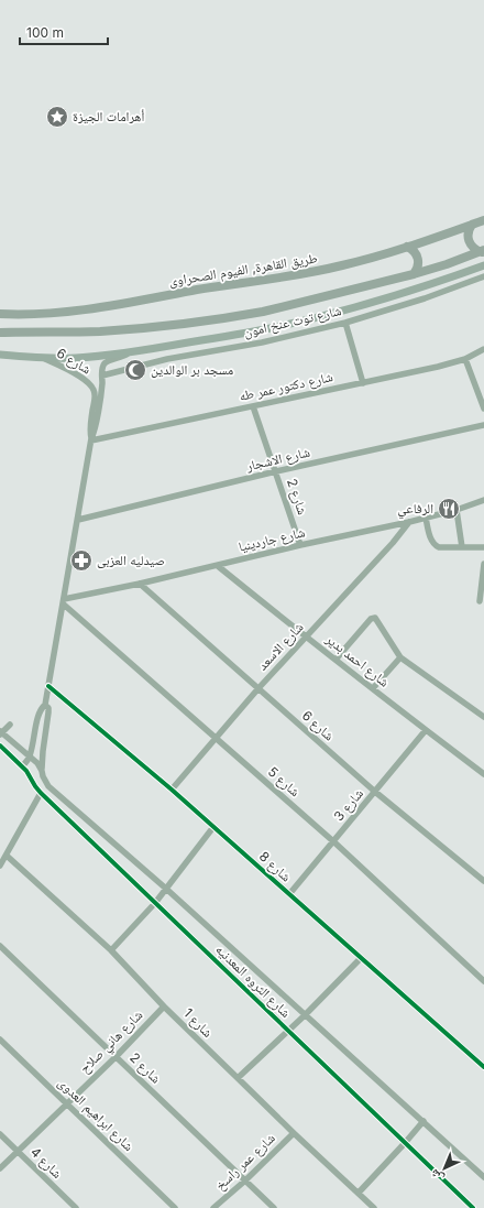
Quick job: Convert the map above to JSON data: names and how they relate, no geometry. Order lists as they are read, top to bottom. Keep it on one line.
{"streets":{"highway":["طريق القاهرة, الفيوم الصحراوى"],"street":["شارع توت عنخ امون","شارع 6","شارع دكتور عمر طه","شارع الاشجار","شارع 2","شارع جاردينيا","شارع الاسعد","شارع احمد بدير","شارع 5","شارع 3","شارع 8","شارع الثروه المعدنيه","شارع 1","شارع هاني صلاح","شارع ابراهيم العدوى","شارع عمر راسخ","شارع 4"]},"crossings":[["شارع توت عنخ امون","شارع 6"],["شارع 6","شارع دكتور عمر طه"],["شارع 6","شارع الاشجار"],["شارع 6","شارع جاردينيا"],["شارع 6","شارع الاسعد"],["شارع 6","شارع 5"],["شارع 6","شارع 3"],["شارع 6","شارع 8"],["شارع 6","شارع الثروه المعدنيه"],["شارع دكتور عمر طه","شارع 2"],["شارع الاشجار","شارع 2"],["شارع 2","شارع جاردينيا"],["شارع 2","شارع هاني صلاح"],["شارع 2","شارع عمر راسخ"],["شارع جاردينيا","شارع الاسعد"],["شارع جاردينيا","شارع احمد بدير"],["شارع جاردينيا","شارع 5"],["شارع الاسعد","شارع احمد بدير"],["شارع الاسعد","شارع 5"],["شارع الاسعد","شارع 8"],["شارع احمد بدير","شارع 3"],["شارع 5","شارع 3"],["شارع 3","شارع 8"],["شارع 1","شارع هاني صلاح"],["شارع 1","شارع عمر راسخ"],["شارع هاني صلاح","شارع ابراهيم العدوى"],["شارع هاني صلاح","شارع 4"]],"places":{"place":["أهرامات الجيزة"],"mosque":["مسجد بر الوالدين"],"restaurant":["الرفاعي"],"pharmacy":["صيدليه العزبى"]},"scale_bar":"100 m","north":"bottom left"}
